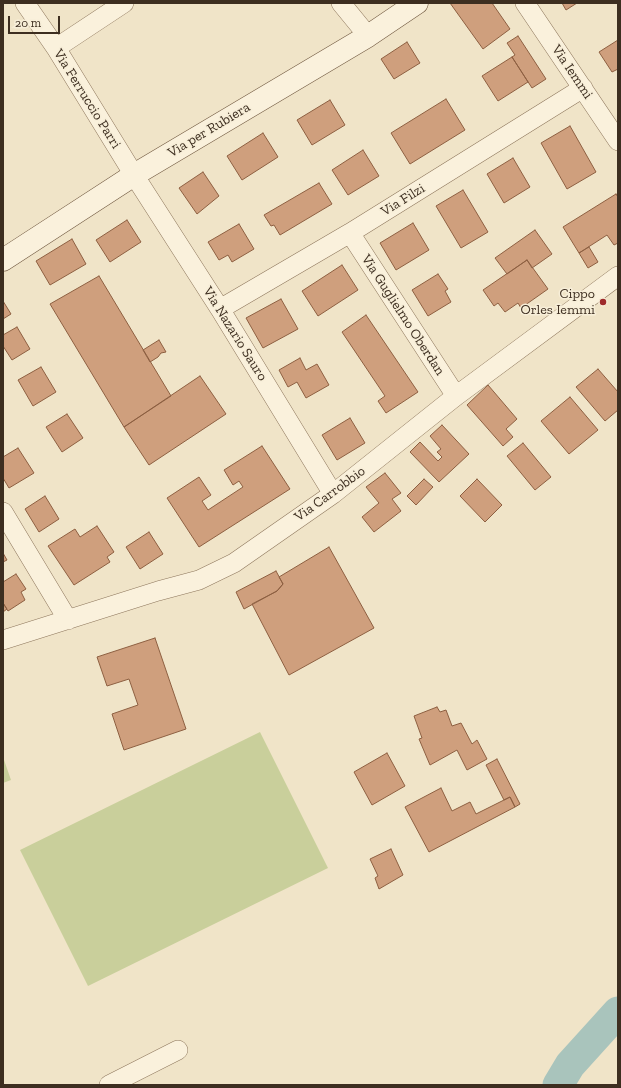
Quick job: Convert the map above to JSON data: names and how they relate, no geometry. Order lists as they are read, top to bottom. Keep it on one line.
{"streets":{"street":["Via Iemmi","Via Ferruccio Parri","Via per Rubiera","Via Filzi","Via Guglielmo Oberdan","Via Nazario Sauro","Via Carrobbio"]},"crossings":[["Via Iemmi","Via Filzi"],["Via Ferruccio Parri","Via per Rubiera"],["Via Ferruccio Parri","Via Nazario Sauro"],["Via per Rubiera","Via Nazario Sauro"],["Via Filzi","Via Guglielmo Oberdan"],["Via Filzi","Via Nazario Sauro"],["Via Guglielmo Oberdan","Via Carrobbio"],["Via Nazario Sauro","Via Carrobbio"]],"places":["Cippo Orles Iemmi"],"scale_bar":"20 m"}
